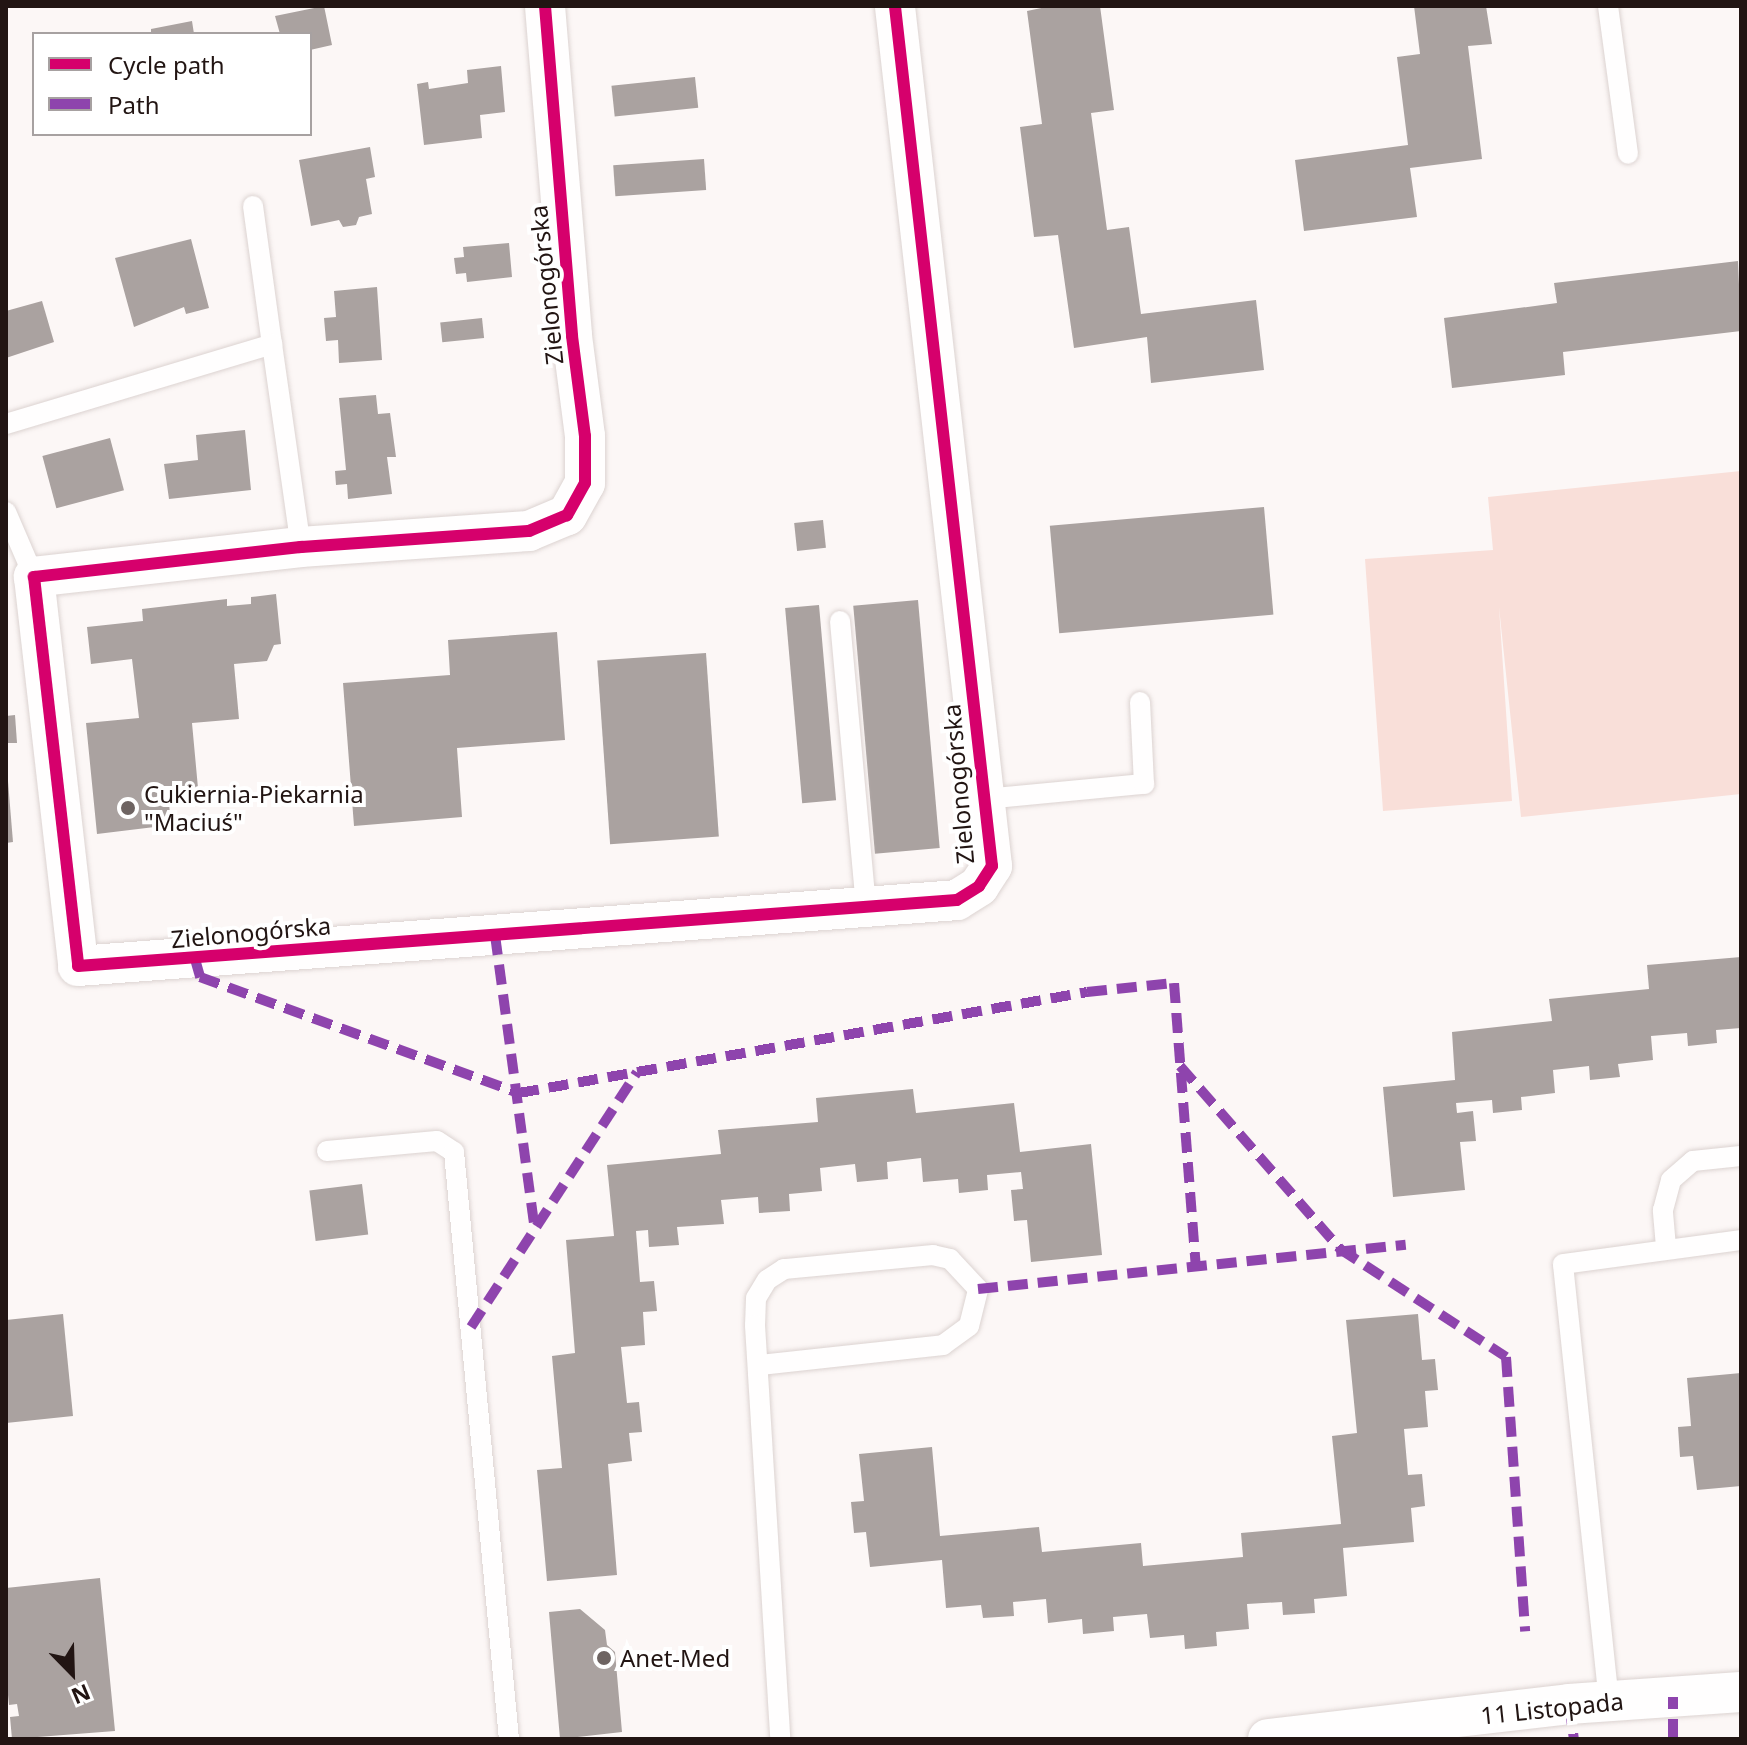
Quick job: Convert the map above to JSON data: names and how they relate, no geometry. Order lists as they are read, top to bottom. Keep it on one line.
{"streets":{"street":["Zielonogórska","11 Listopada"]},"places":["Cukiernia-Piekarnia \"Maciuś\"","Anet-Med"],"legend":["Cycle path","Path"],"north":"bottom right"}
